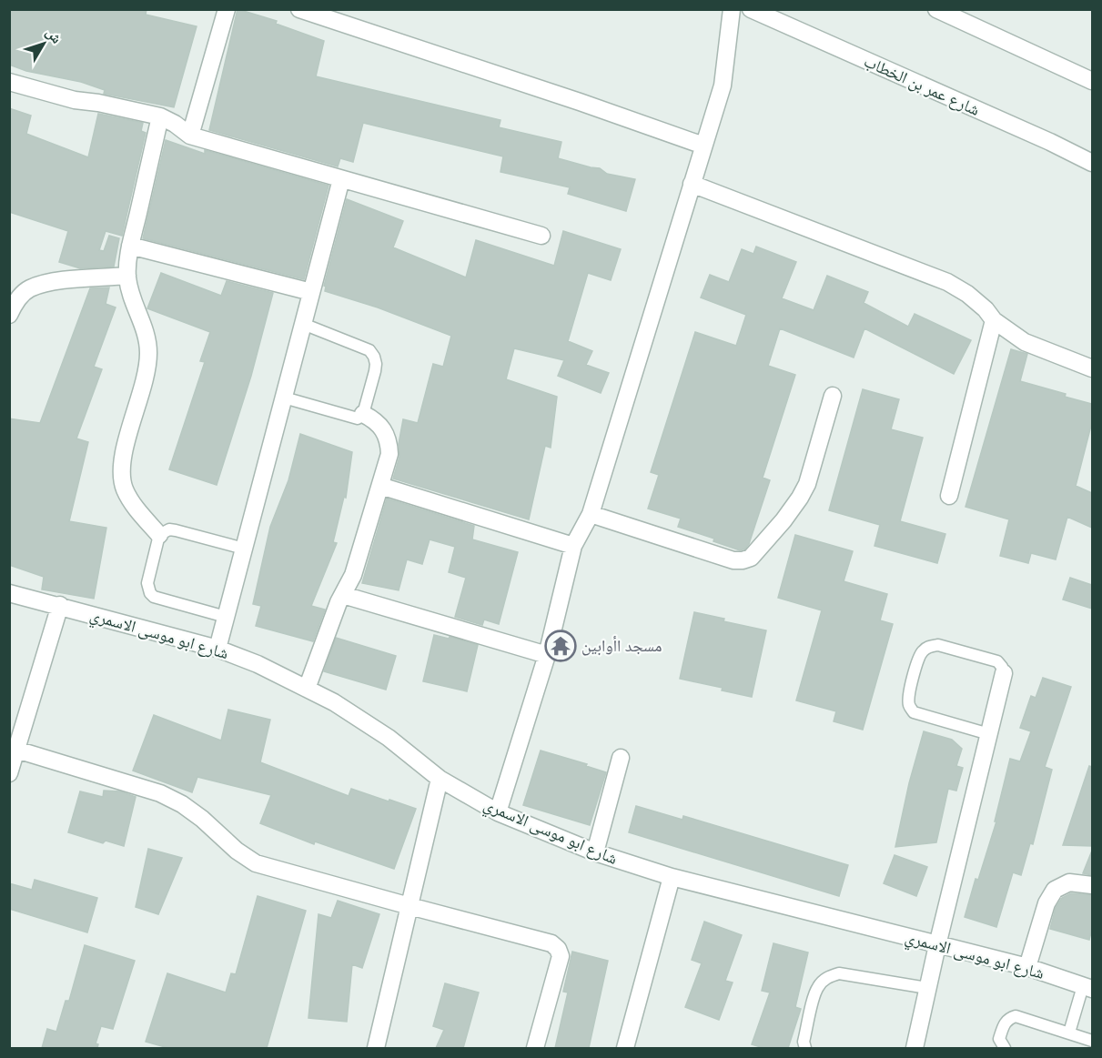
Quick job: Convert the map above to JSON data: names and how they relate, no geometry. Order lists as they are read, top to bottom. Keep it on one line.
{"streets":{"street":["شارع عمر بن الخطاب","شارع ابو موسى الاسمري"]},"places":{"temple":["مسجد اأوابين"]},"north":"top right"}
